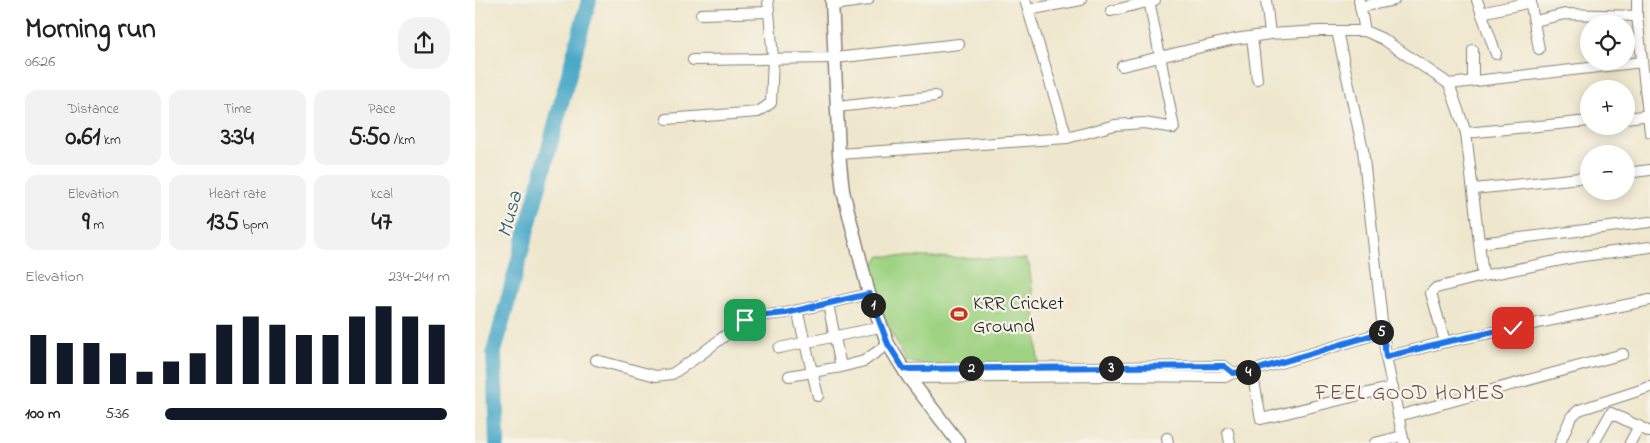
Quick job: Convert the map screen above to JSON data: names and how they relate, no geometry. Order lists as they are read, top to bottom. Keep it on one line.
{"districts":["FEEL GOOD HOMES"],"water":["Musa"],"places":{"sports":["KRR Cricket Ground"]},"page":{"heading":["Morning run","06:26"],"map_buttons":["+","−"],"stats":[["Distance","0.61 km"],["Time","3:34"],["Pace","5:50 /km"],["Elevation","9 m"],["Heart rate","135 bpm"],["kcal","47"]],"chart":["Elevation","234–241 m"],"pins":["1","5","2","3","4"],"list":[{"name":"100 m","note":"5:36"}]}}
